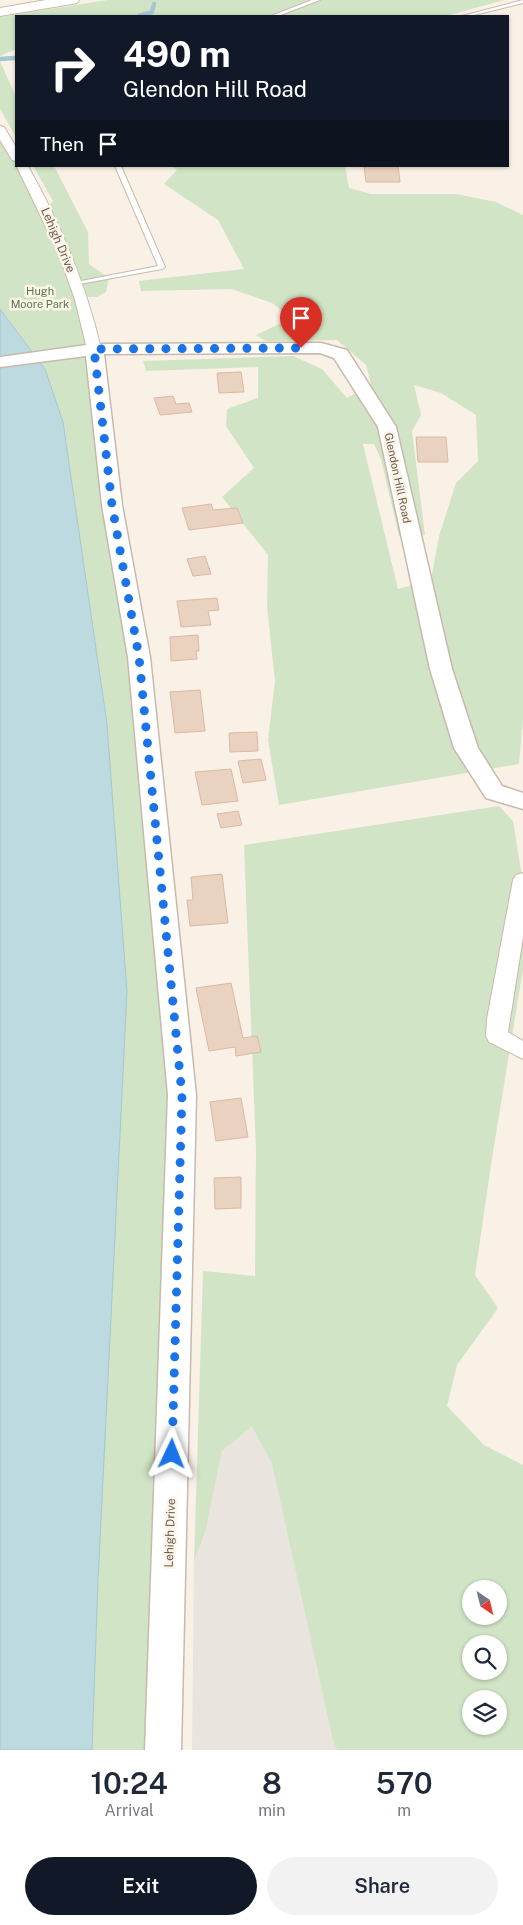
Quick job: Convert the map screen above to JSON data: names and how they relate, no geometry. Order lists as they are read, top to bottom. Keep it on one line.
{"streets":{"street":["Lehigh Drive","Glendon Hill Road"]},"crossings":[["Lehigh Drive","Glendon Hill Road"]],"parks":["Hugh Moore Park"],"north":"bottom right","page":{"turn":["490 m","Glendon Hill Road"],"then":"Then","eta":["10:24","Arrival","8","min","570","m"],"buttons":["Exit","Share"]}}
